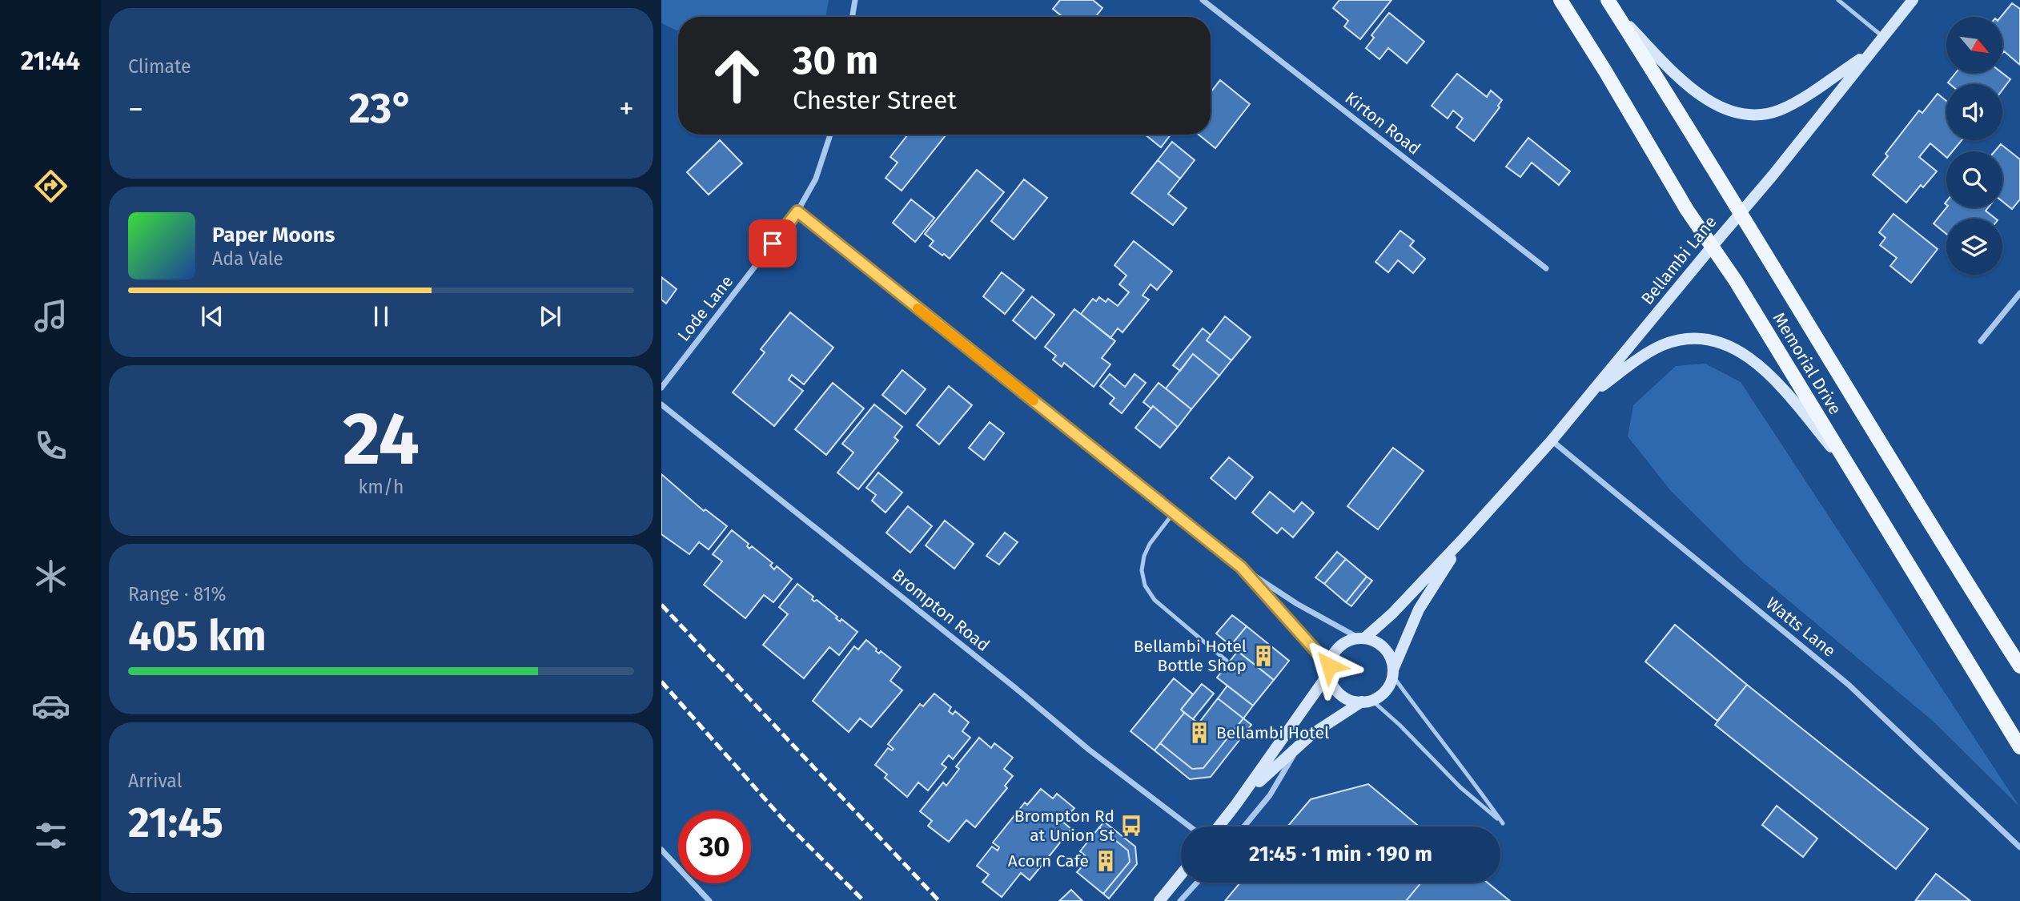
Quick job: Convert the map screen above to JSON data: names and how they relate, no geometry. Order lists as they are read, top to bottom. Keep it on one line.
{"streets":{"main road":["Bellambi Lane","Memorial Drive"],"street":["Kirton Road","Lode Lane","Brompton Road","Watts Lane"]},"crossings":[["Bellambi Lane","Memorial Drive"],["Bellambi Lane","Watts Lane"]],"places":{"building":["Bellambi Hotel Bottle Shop","Bellambi Hotel","Acorn Cafe"],"bus stop":["Brompton Rd at Union St"]},"north":"bottom right","page":{"tabs":"21:44","tile":["Climate",["24","km/h"],["Range · 81%","405 km"],["Arrival","21:45"]],"turn":["30 m","Chester Street"],"heat":["−","23°","+"],"song":["Paper Moons","Ada Vale"],"limit":"30","trip":"21:45 · 1 min · 190 m"}}
